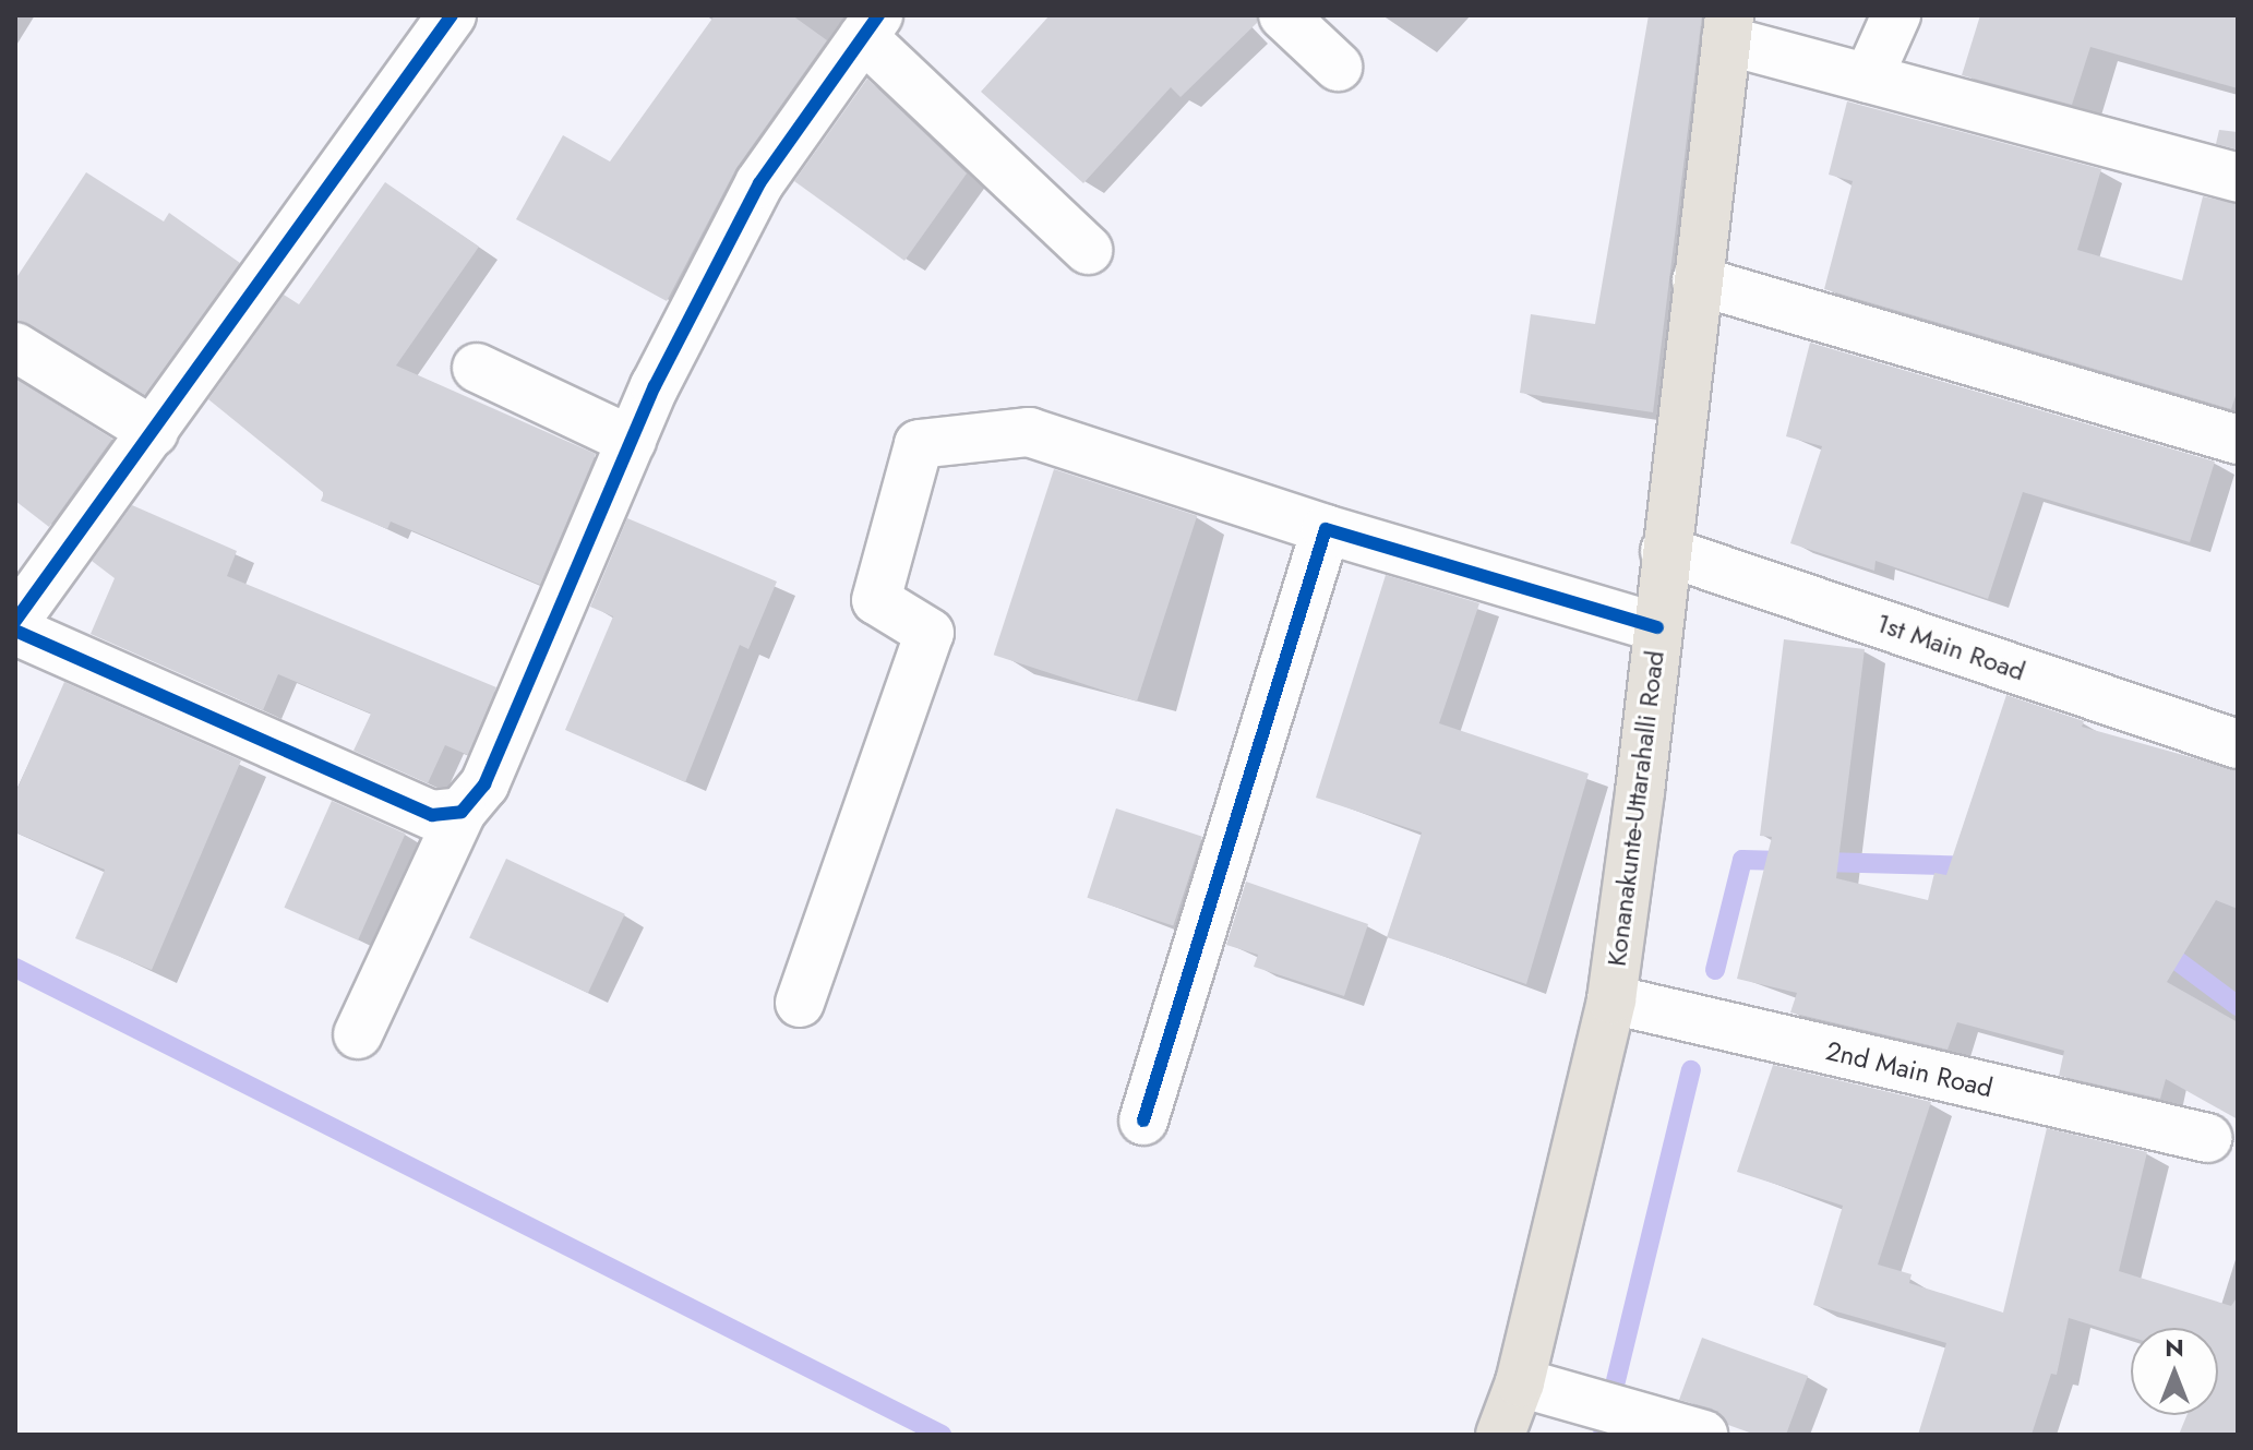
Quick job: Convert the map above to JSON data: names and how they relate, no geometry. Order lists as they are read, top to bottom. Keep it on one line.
{"streets":{"main road":["Konanakunte-Uttarahalli Road"],"street":["1st Main Road","2nd Main Road"]},"crossings":[["1st Main Road","Konanakunte-Uttarahalli Road"],["Konanakunte-Uttarahalli Road","2nd Main Road"]],"north":"top"}
